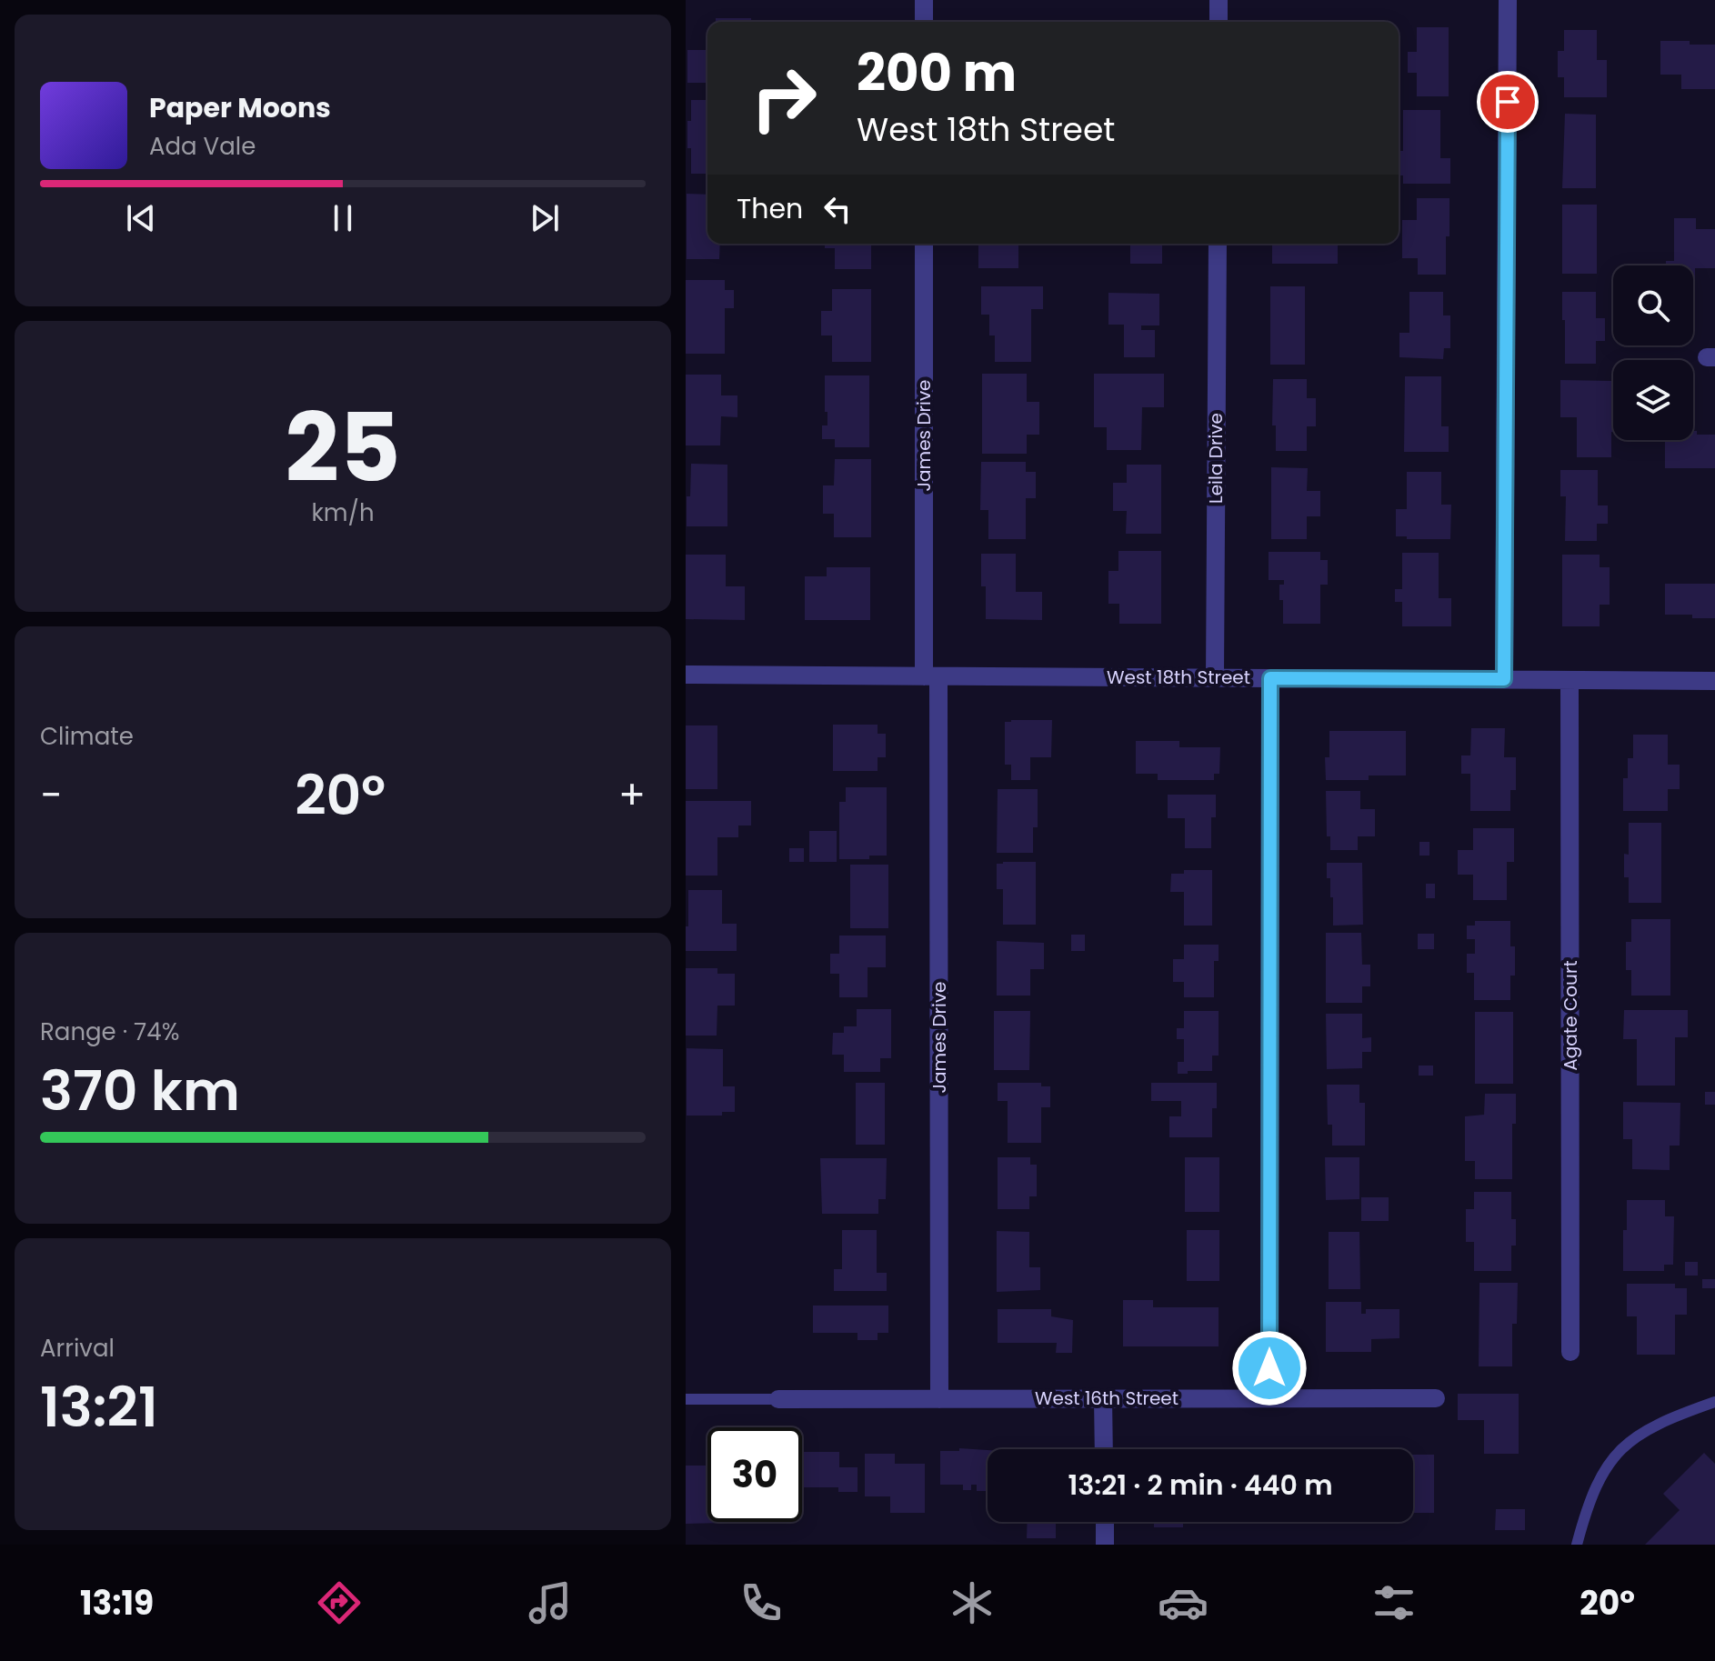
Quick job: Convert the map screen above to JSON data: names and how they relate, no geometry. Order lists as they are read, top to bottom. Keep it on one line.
{"streets":{"street":["James Drive","Leila Drive","West 18th Street","Agate Court","West 16th Street"]},"crossings":[["James Drive","West 18th Street"],["James Drive","West 16th Street"],["Leila Drive","West 18th Street"],["West 18th Street","Agate Court"]],"page":{"turn":["200 m","West 18th Street"],"song":["Paper Moons","Ada Vale"],"then":"Then","tile":[["25","km/h"],"Climate",["Range · 74%","370 km"],["Arrival","13:21"]],"heat":["−","20°","+"],"limit":"30","trip":"13:21 · 2 min · 440 m","tabs":["13:19","20°"]}}
